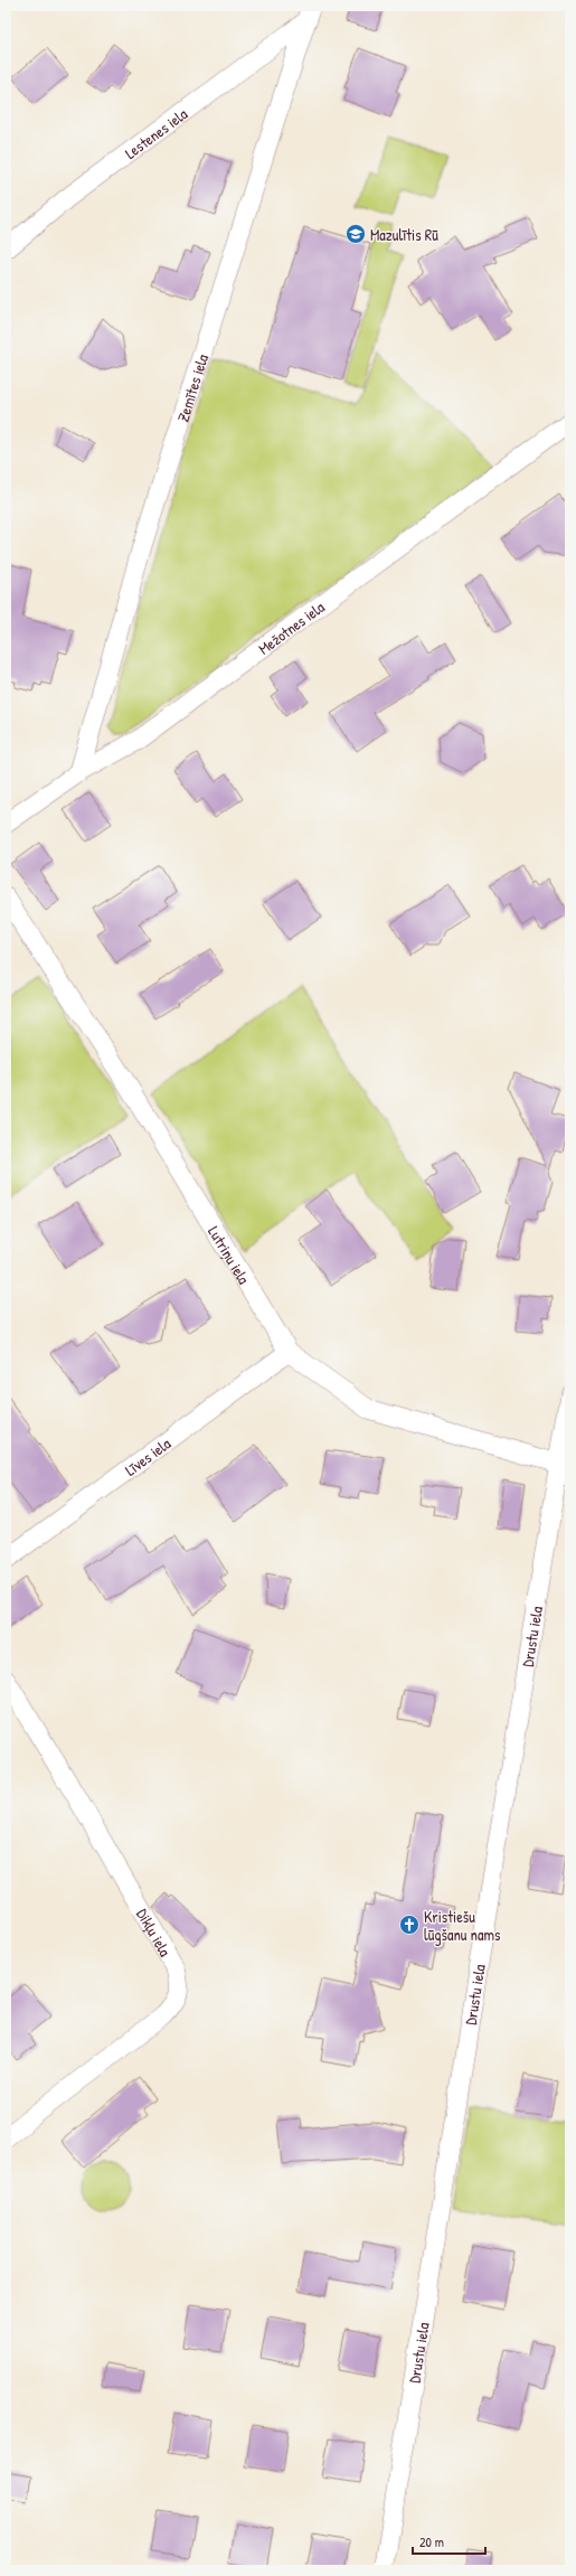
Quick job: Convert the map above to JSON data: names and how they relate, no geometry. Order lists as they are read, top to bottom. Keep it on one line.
{"streets":{"street":["Lestenes iela","Zemītes iela","Mežotnes iela","Lutriņu iela","Līves iela","Drustu iela","Dikļu iela"]},"crossings":[["Lestenes iela","Zemītes iela"],["Zemītes iela","Mežotnes iela"],["Lutriņu iela","Līves iela"],["Lutriņu iela","Drustu iela"]],"places":{"school or university":["Mazulītis Rū"],"church":["Kristiešu lūgšanu nams"]},"scale_bar":"20 m"}
